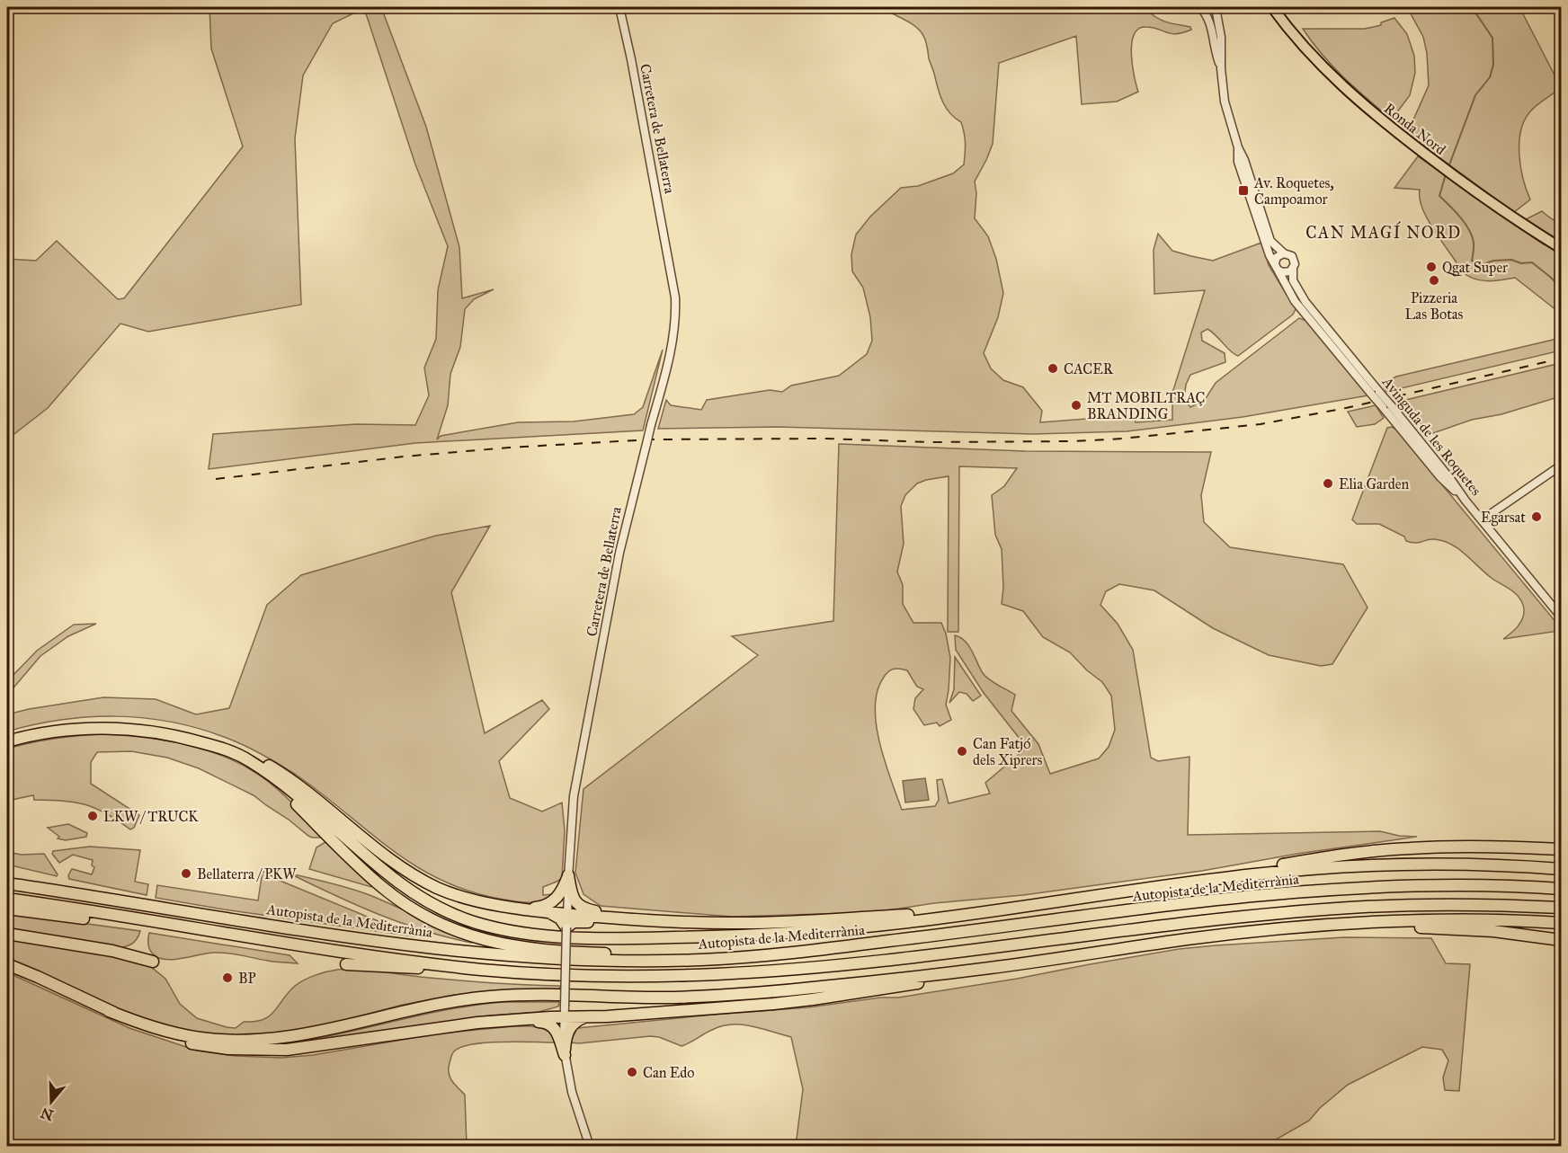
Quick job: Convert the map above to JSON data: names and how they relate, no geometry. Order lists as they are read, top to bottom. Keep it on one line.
{"streets":{"highway":["Autopista de la Mediterrània"],"main road":["Ronda Nord"],"street":["Carretera de Bellaterra","Avinguda de les Roquetes"]},"districts":["CAN MAGÍ NORD"],"places":{"transit":["Av. Roquetes, Campoamor"],"other":["Qgat Super","Pizzeria Las Botas","CACER","MT MOBILTRAÇ BRANDING","Elia Garden","Egarsat","Can Fatjó dels Xiprers","LKW / TRUCK","Bellaterra / PKW","BP","Can Edo"]},"north":"bottom"}
